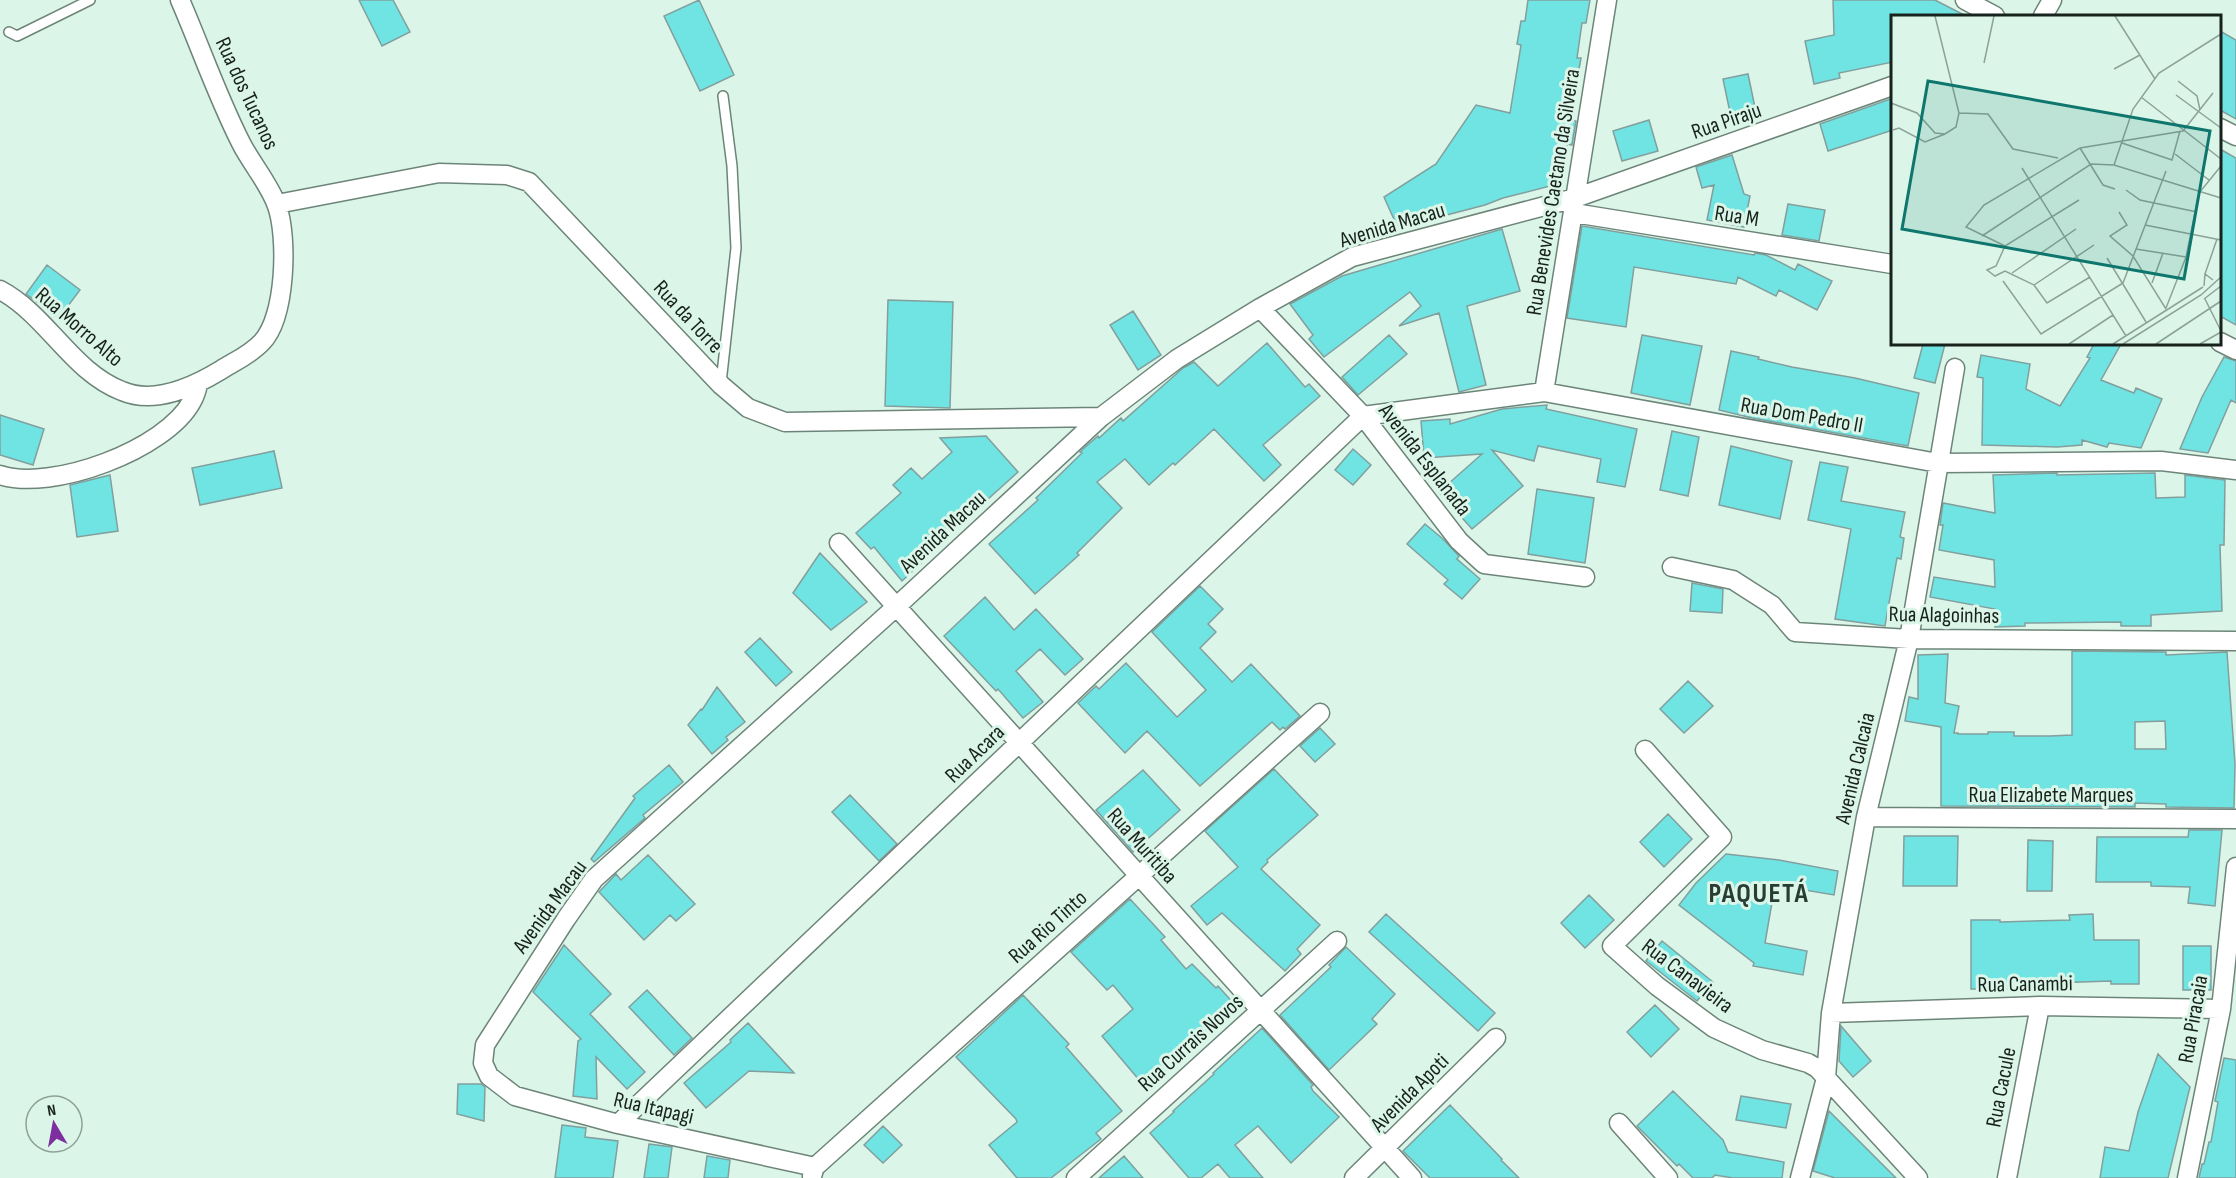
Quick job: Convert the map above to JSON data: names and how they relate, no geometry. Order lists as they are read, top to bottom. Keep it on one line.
{"streets":{"street":["Rua dos Tucanos","Rua Piraju","Rua Benevides Caetano da Silveira","Rua M","Avenida Macau","Rua da Torre","Rua Morro Alto","Rua Dom Pedro II","Avenida Esplanada","Rua Alagoinhas","Rua Acara","Avenida Calcaia","Rua Elizabete Marques","Rua Muritiba","Rua Rio Tinto","Rua Canavieira","Rua Canambi","Rua Piracaia","Rua Currais Novos","Rua Cacule","Avenida Apoti","Rua Itapagi"]},"crossings":[["Rua dos Tucanos","Rua da Torre"],["Rua dos Tucanos","Rua Morro Alto"],["Rua Piraju","Rua Benevides Caetano da Silveira"],["Rua Piraju","Rua M"],["Rua Piraju","Avenida Macau"],["Rua Benevides Caetano da Silveira","Rua M"],["Rua Benevides Caetano da Silveira","Avenida Macau"],["Rua Benevides Caetano da Silveira","Rua Dom Pedro II"],["Rua M","Avenida Macau"],["Avenida Macau","Rua da Torre"],["Avenida Macau","Avenida Esplanada"],["Avenida Macau","Rua Muritiba"],["Avenida Macau","Rua Itapagi"],["Rua da Torre","Rua Morro Alto"],["Rua Dom Pedro II","Avenida Esplanada"],["Rua Dom Pedro II","Rua Acara"],["Rua Dom Pedro II","Avenida Calcaia"],["Avenida Esplanada","Rua Acara"],["Rua Alagoinhas","Avenida Calcaia"],["Rua Acara","Rua Muritiba"],["Rua Acara","Rua Itapagi"],["Avenida Calcaia","Rua Elizabete Marques"],["Avenida Calcaia","Rua Canavieira"],["Avenida Calcaia","Rua Canambi"],["Rua Muritiba","Rua Rio Tinto"],["Rua Muritiba","Rua Currais Novos"],["Rua Muritiba","Avenida Apoti"],["Rua Rio Tinto","Rua Itapagi"],["Rua Canambi","Rua Piracaia"],["Rua Canambi","Rua Cacule"]],"districts":["PAQUETÁ"],"north":"top"}
